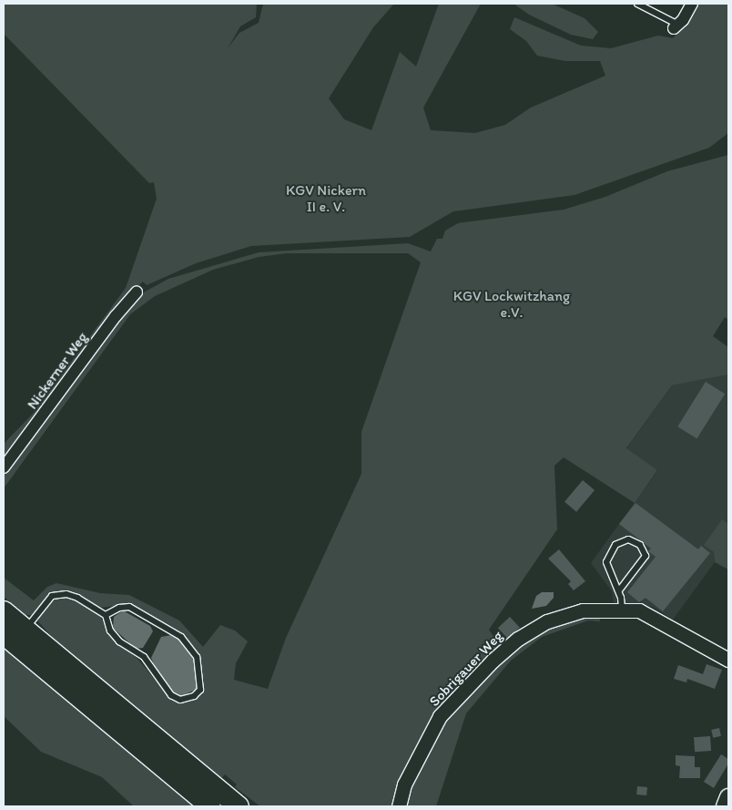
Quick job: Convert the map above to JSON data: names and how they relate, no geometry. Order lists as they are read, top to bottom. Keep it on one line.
{"streets":{"street":["Nickerner Weg","Sobrigauer Weg"]},"parks":["KGV Nickern II e. V.","KGV Lockwitzhang e.V."]}
